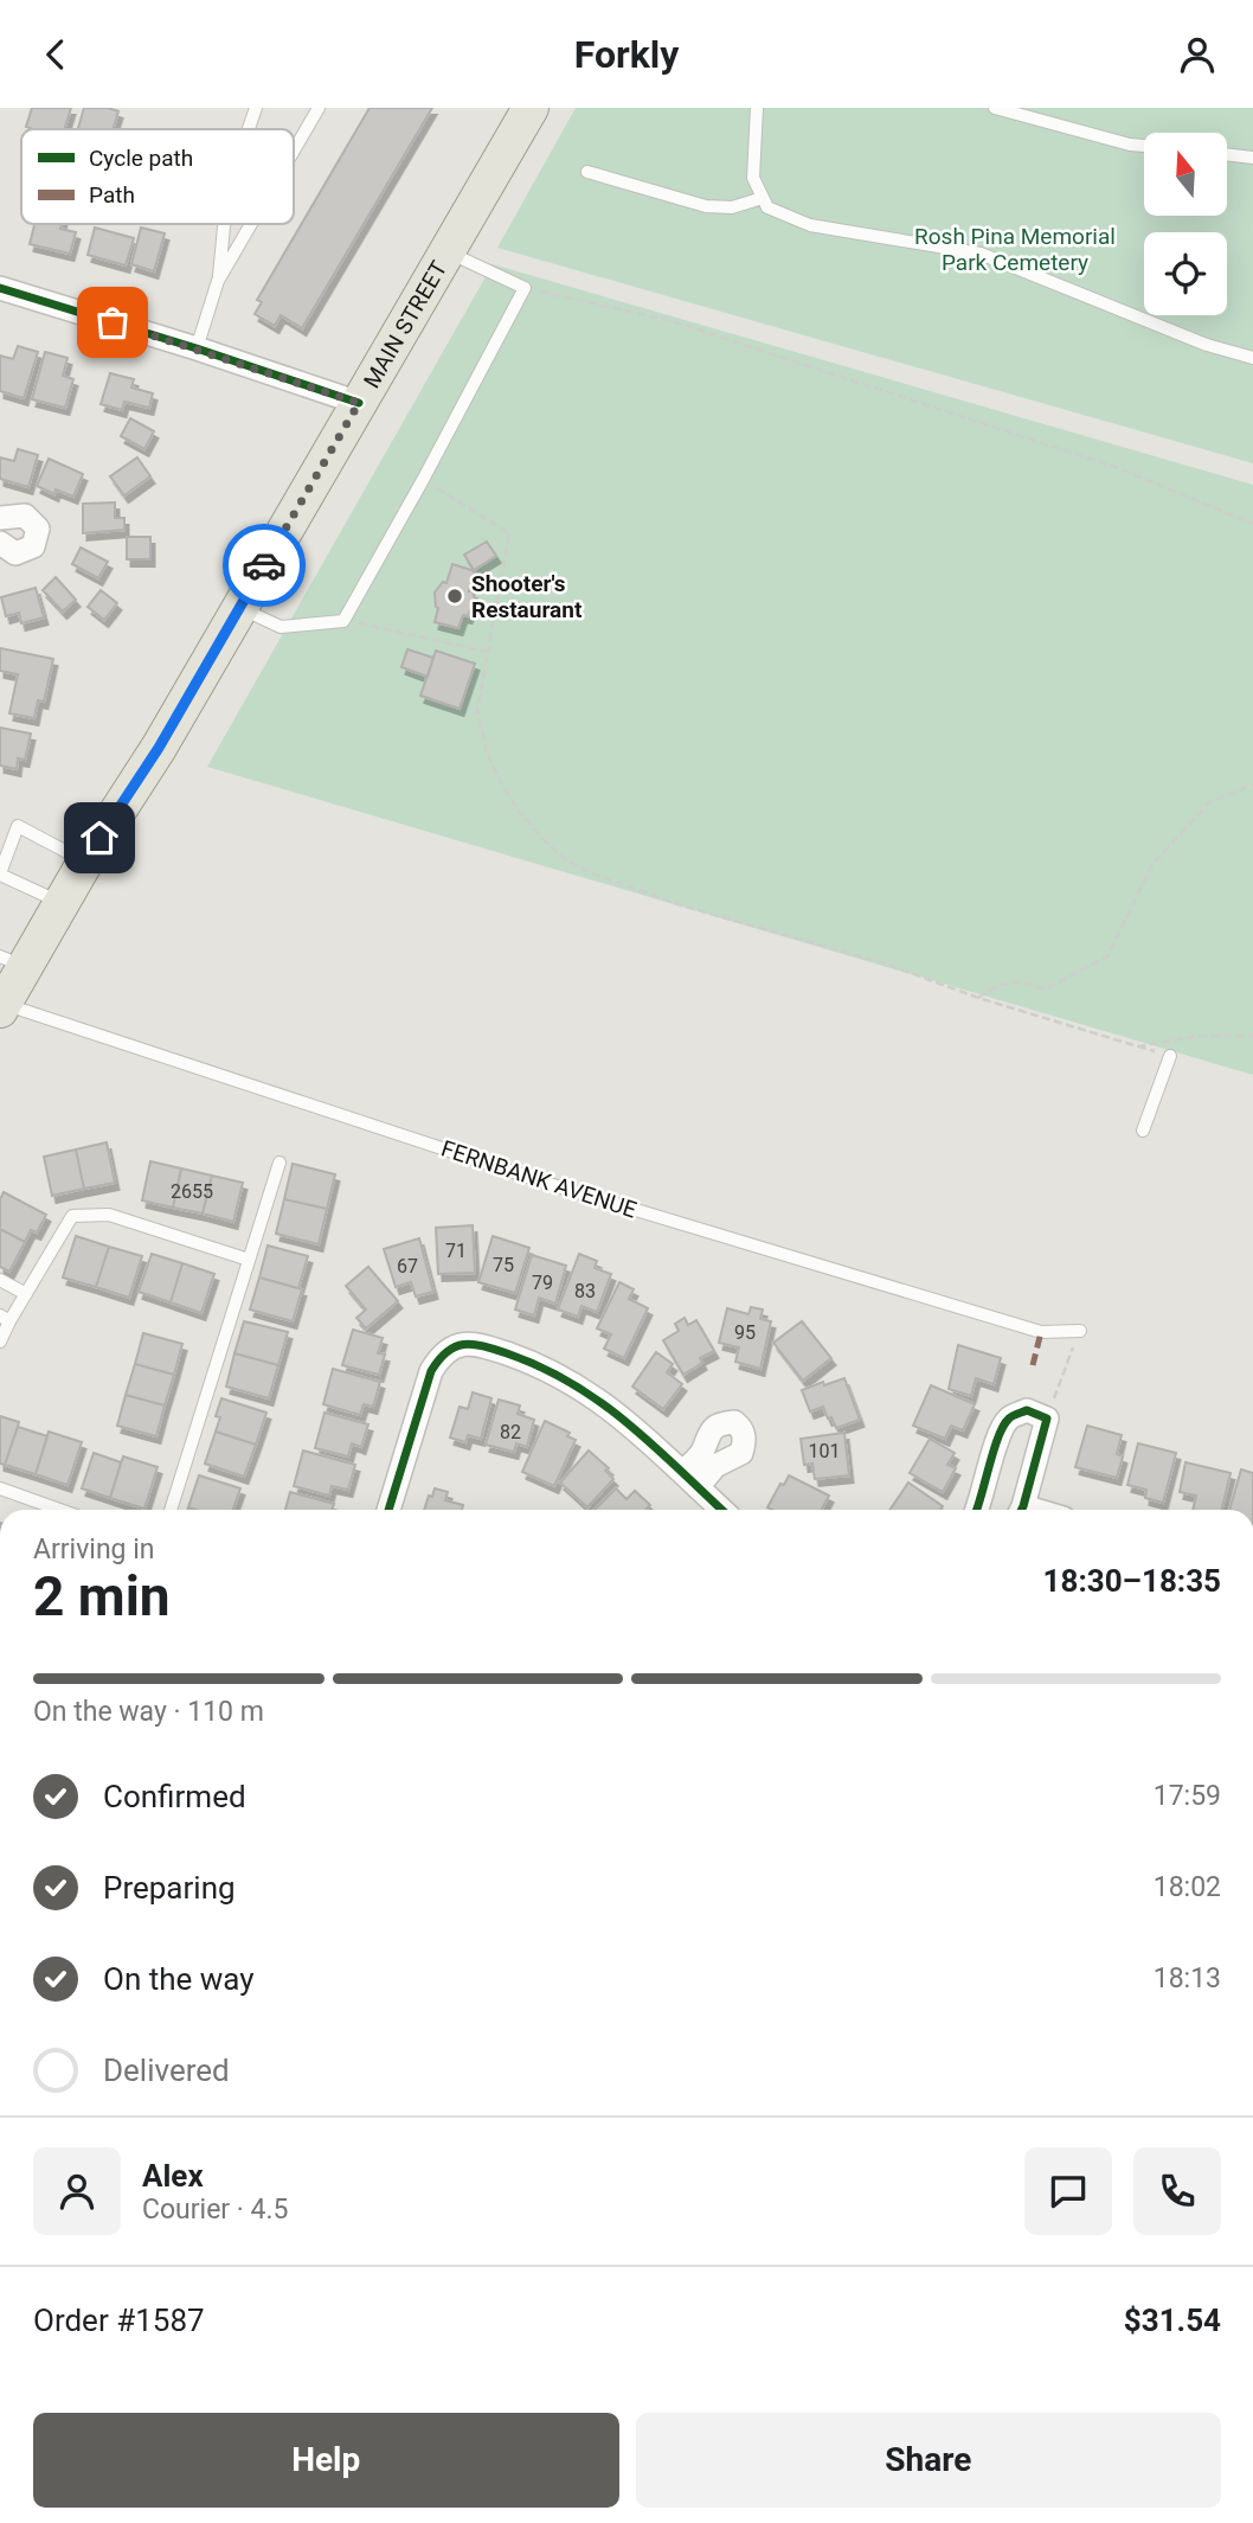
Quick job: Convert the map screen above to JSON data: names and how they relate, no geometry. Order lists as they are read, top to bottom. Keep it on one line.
{"streets":{"main road":["MAIN STREET"],"lane":["FERNBANK AVENUE"]},"crossings":[["MAIN STREET","FERNBANK AVENUE"]],"parks":["Rosh Pina Memorial Park Cemetery"],"places":["Shooter's Restaurant"],"house_numbers":["2655","71","75","67","79","83","95","82","101"],"legend":["Cycle path","Path"],"north":"top","page":{"header":"Forkly","heading":["2 min","Arriving in","18:30–18:35"],"panel":["Alex","Courier · 4.5","Order #1587","$31.54"],"bar":"On the way · 110 m","list":[["Confirmed","17:59"],["Preparing","18:02"],["On the way","18:13"],"Delivered"],"buttons":["Help","Share"]}}
